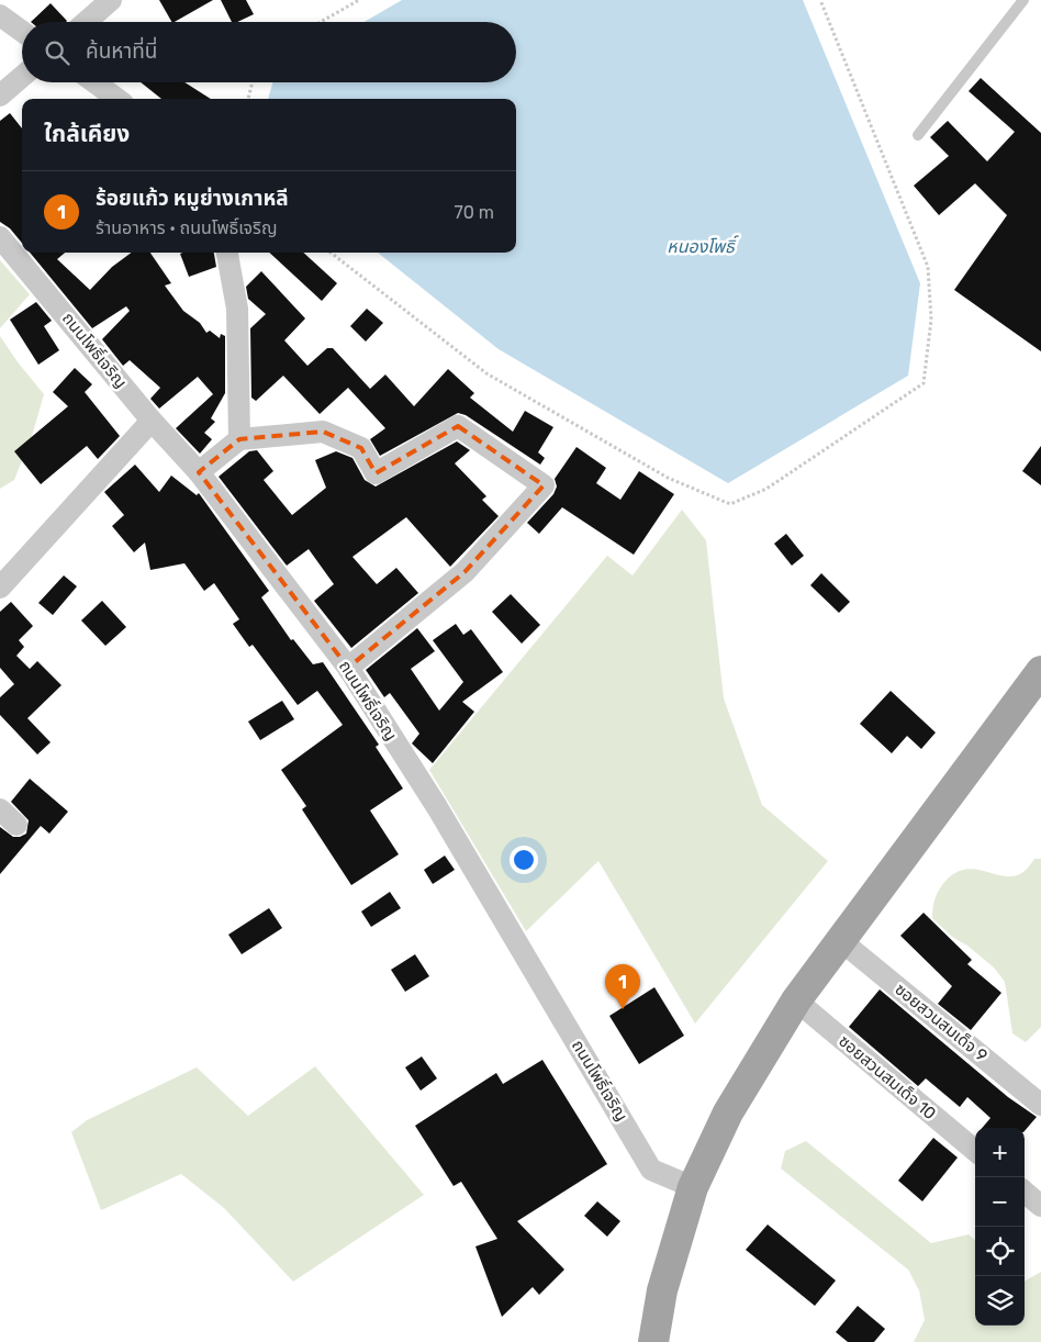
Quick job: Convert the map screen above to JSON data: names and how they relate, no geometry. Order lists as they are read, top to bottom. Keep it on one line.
{"streets":{"street":["ถนนโพธิ์เจริญ","ซอยสวนสมเด็จ 9","ซอยสวนสมเด็จ 10"]},"water":["หนองโพธิ์"],"page":{"search":"ค้นหาที่นี่","heading":"ใกล้เคียง","list":[{"mark":"1","name":"ร้อยแก้ว หมูย่างเกาหลี","note":"ร้านอาหาร · ถนนโพธิ์เจริญ","value":"70 m"}],"pins":"1","map_buttons":["+","−"]}}
